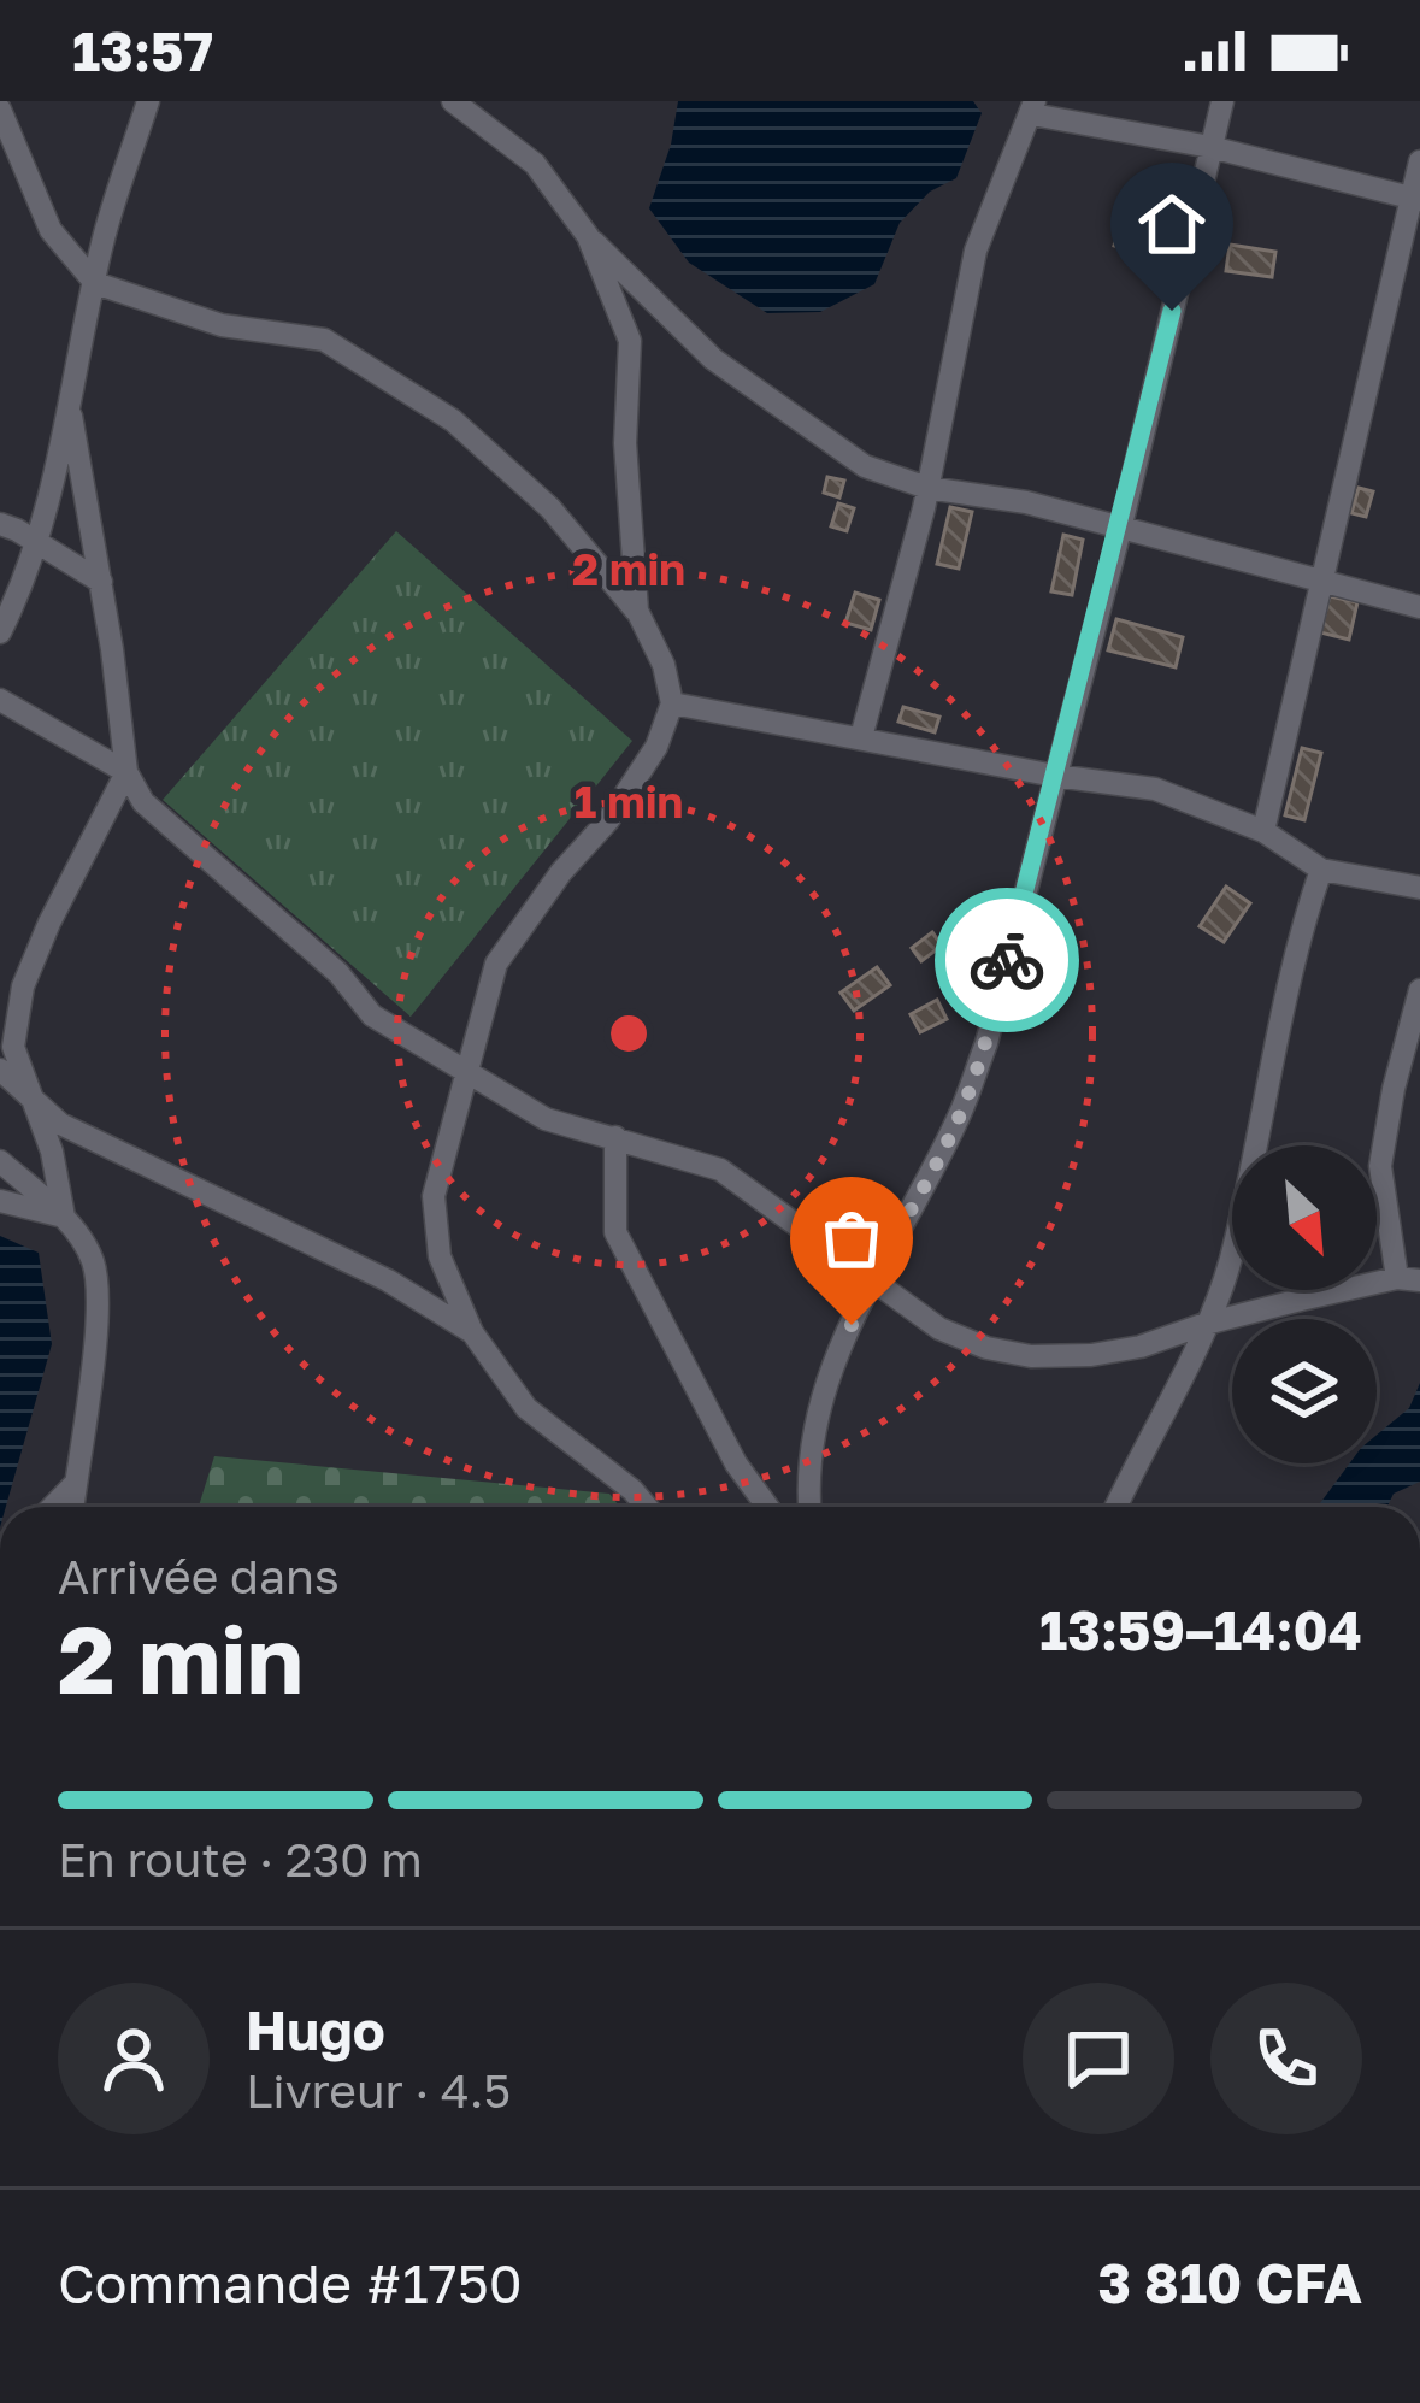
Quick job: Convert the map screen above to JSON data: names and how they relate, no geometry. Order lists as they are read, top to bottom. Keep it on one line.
{"north":"bottom right","page":{"status":"13:57","heading":["2 min","Arrivée dans","13:59–14:04"],"panel":["Hugo","Livreur · 4.5","Commande #1750","3 810 CFA"],"bar":"En route · 230 m"},"rings":["2 min","1 min"]}
